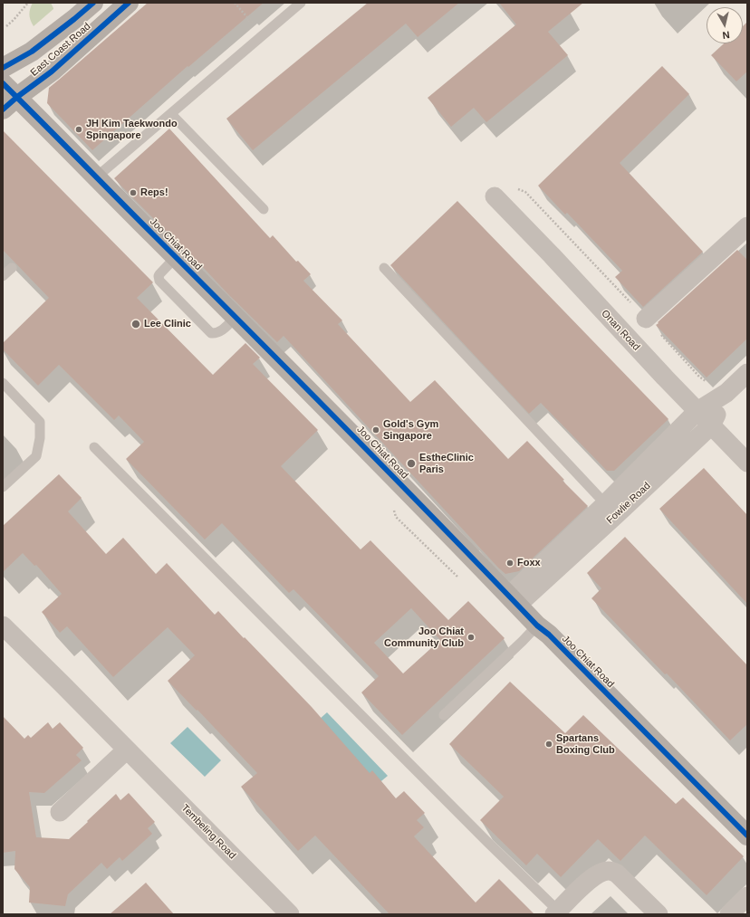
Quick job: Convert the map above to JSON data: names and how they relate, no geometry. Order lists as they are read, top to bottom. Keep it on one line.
{"streets":{"street":["East Coast Road","Joo Chiat Road","Onan Road","Fowlie Road","Tembeling Road"]},"crossings":[["East Coast Road","Joo Chiat Road"],["Joo Chiat Road","Fowlie Road"],["Onan Road","Fowlie Road"]],"places":["JH Kim Taekwondo Spingapore","Reps!","Lee Clinic","Gold's Gym Singapore","EstheClinic Paris","Foxx","Joo Chiat Community Club","Spartans Boxing Club"],"north":"bottom"}
